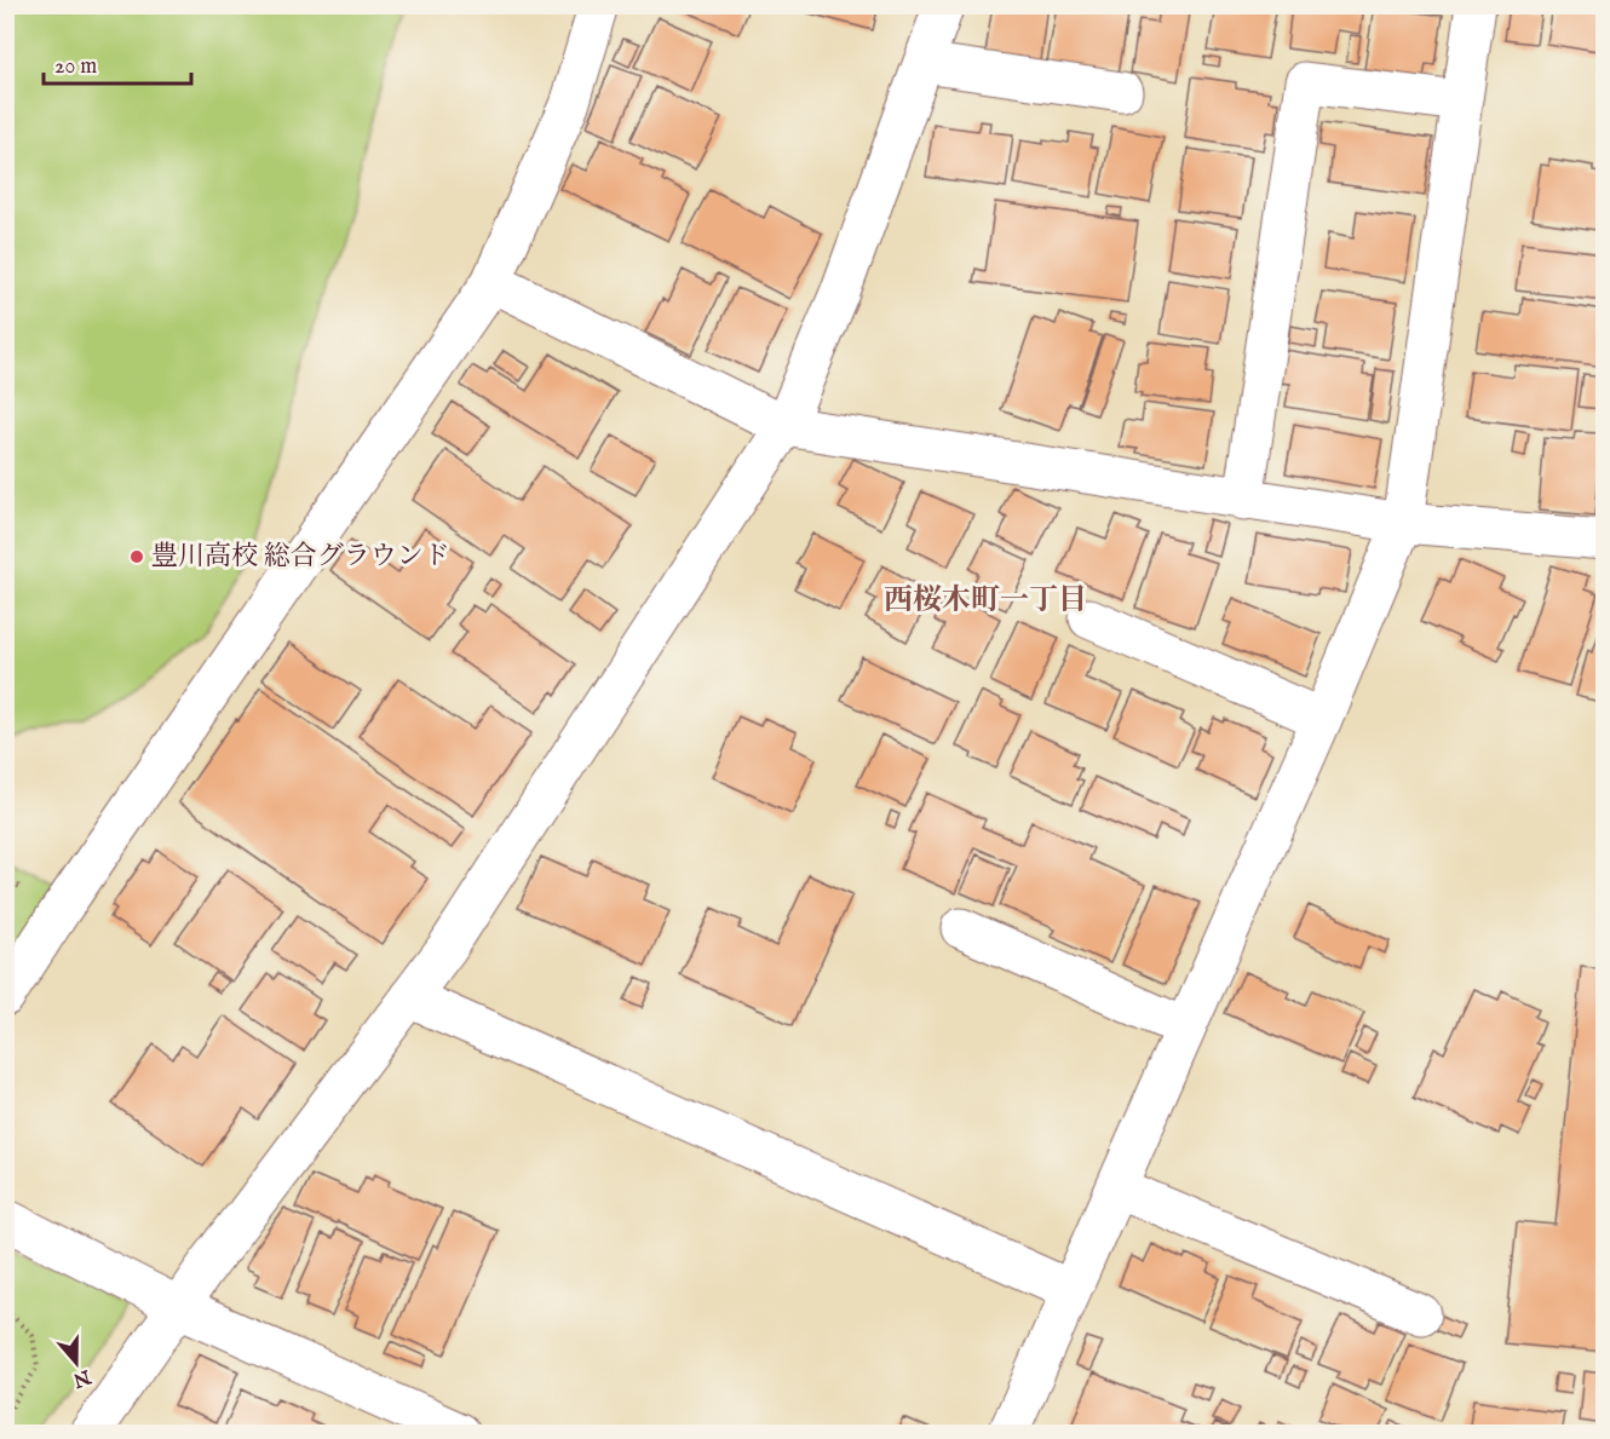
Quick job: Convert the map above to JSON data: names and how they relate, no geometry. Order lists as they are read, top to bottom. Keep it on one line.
{"districts":["西桜木町一丁目"],"places":["豊川高校 総合グラウンド"],"scale_bar":"20 m","north":"bottom"}
